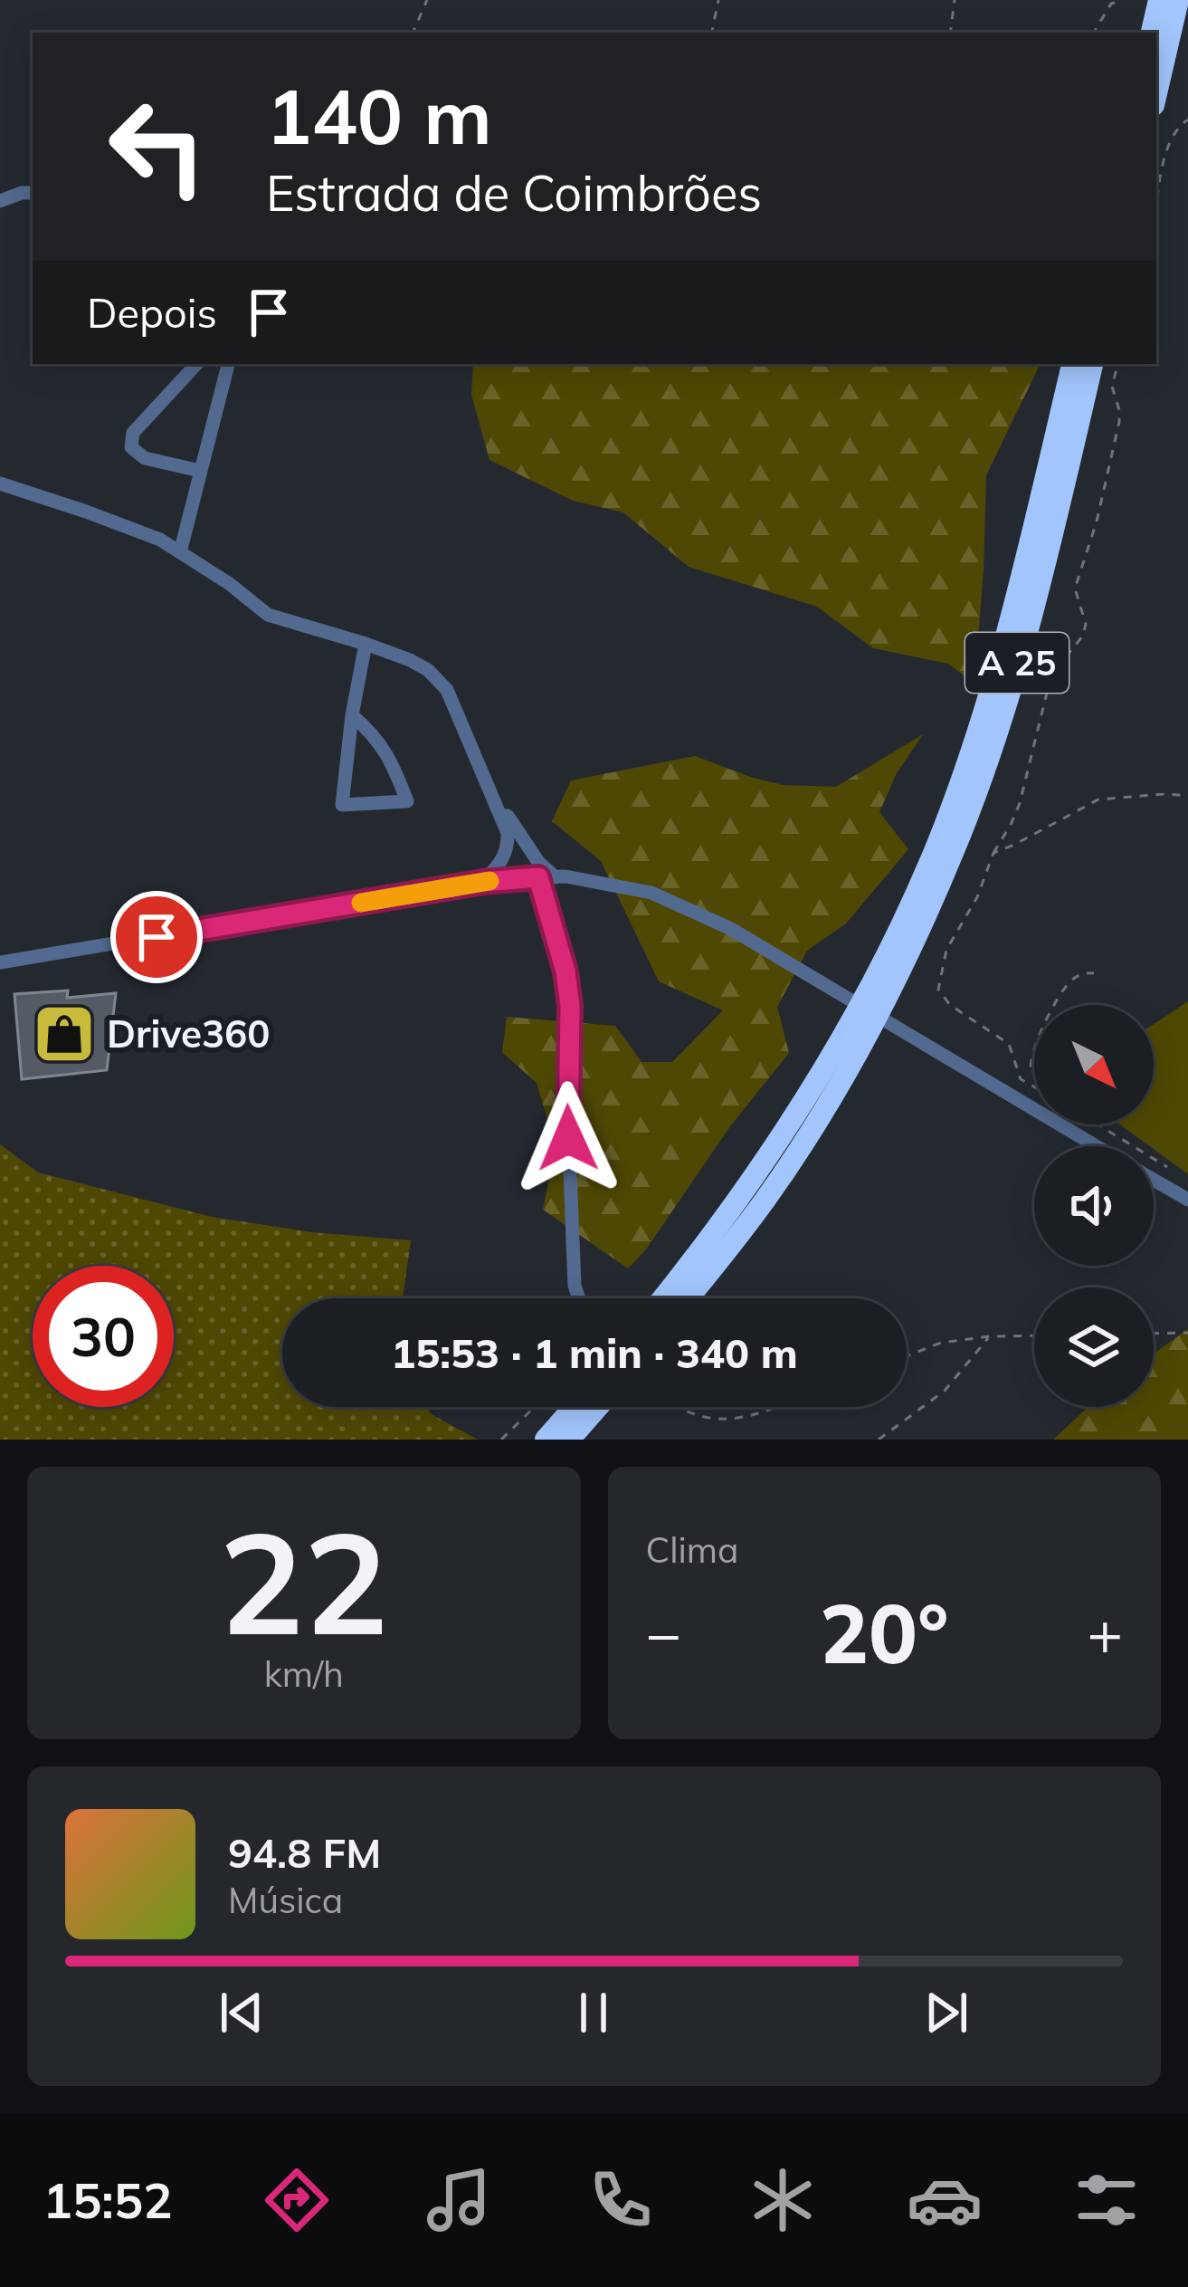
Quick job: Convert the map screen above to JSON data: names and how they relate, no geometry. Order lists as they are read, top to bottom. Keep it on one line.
{"streets":{"highway":["A 25"]},"places":{"shop":["Drive360"]},"north":"bottom right","page":{"turn":["140 m","Estrada de Coimbrões"],"then":"Depois","limit":"30","trip":"15:53 · 1 min · 340 m","tile":[["22","km/h"],"Clima"],"heat":["−","20°","+"],"song":["94.8 FM","Música"],"tabs":"15:52"}}
